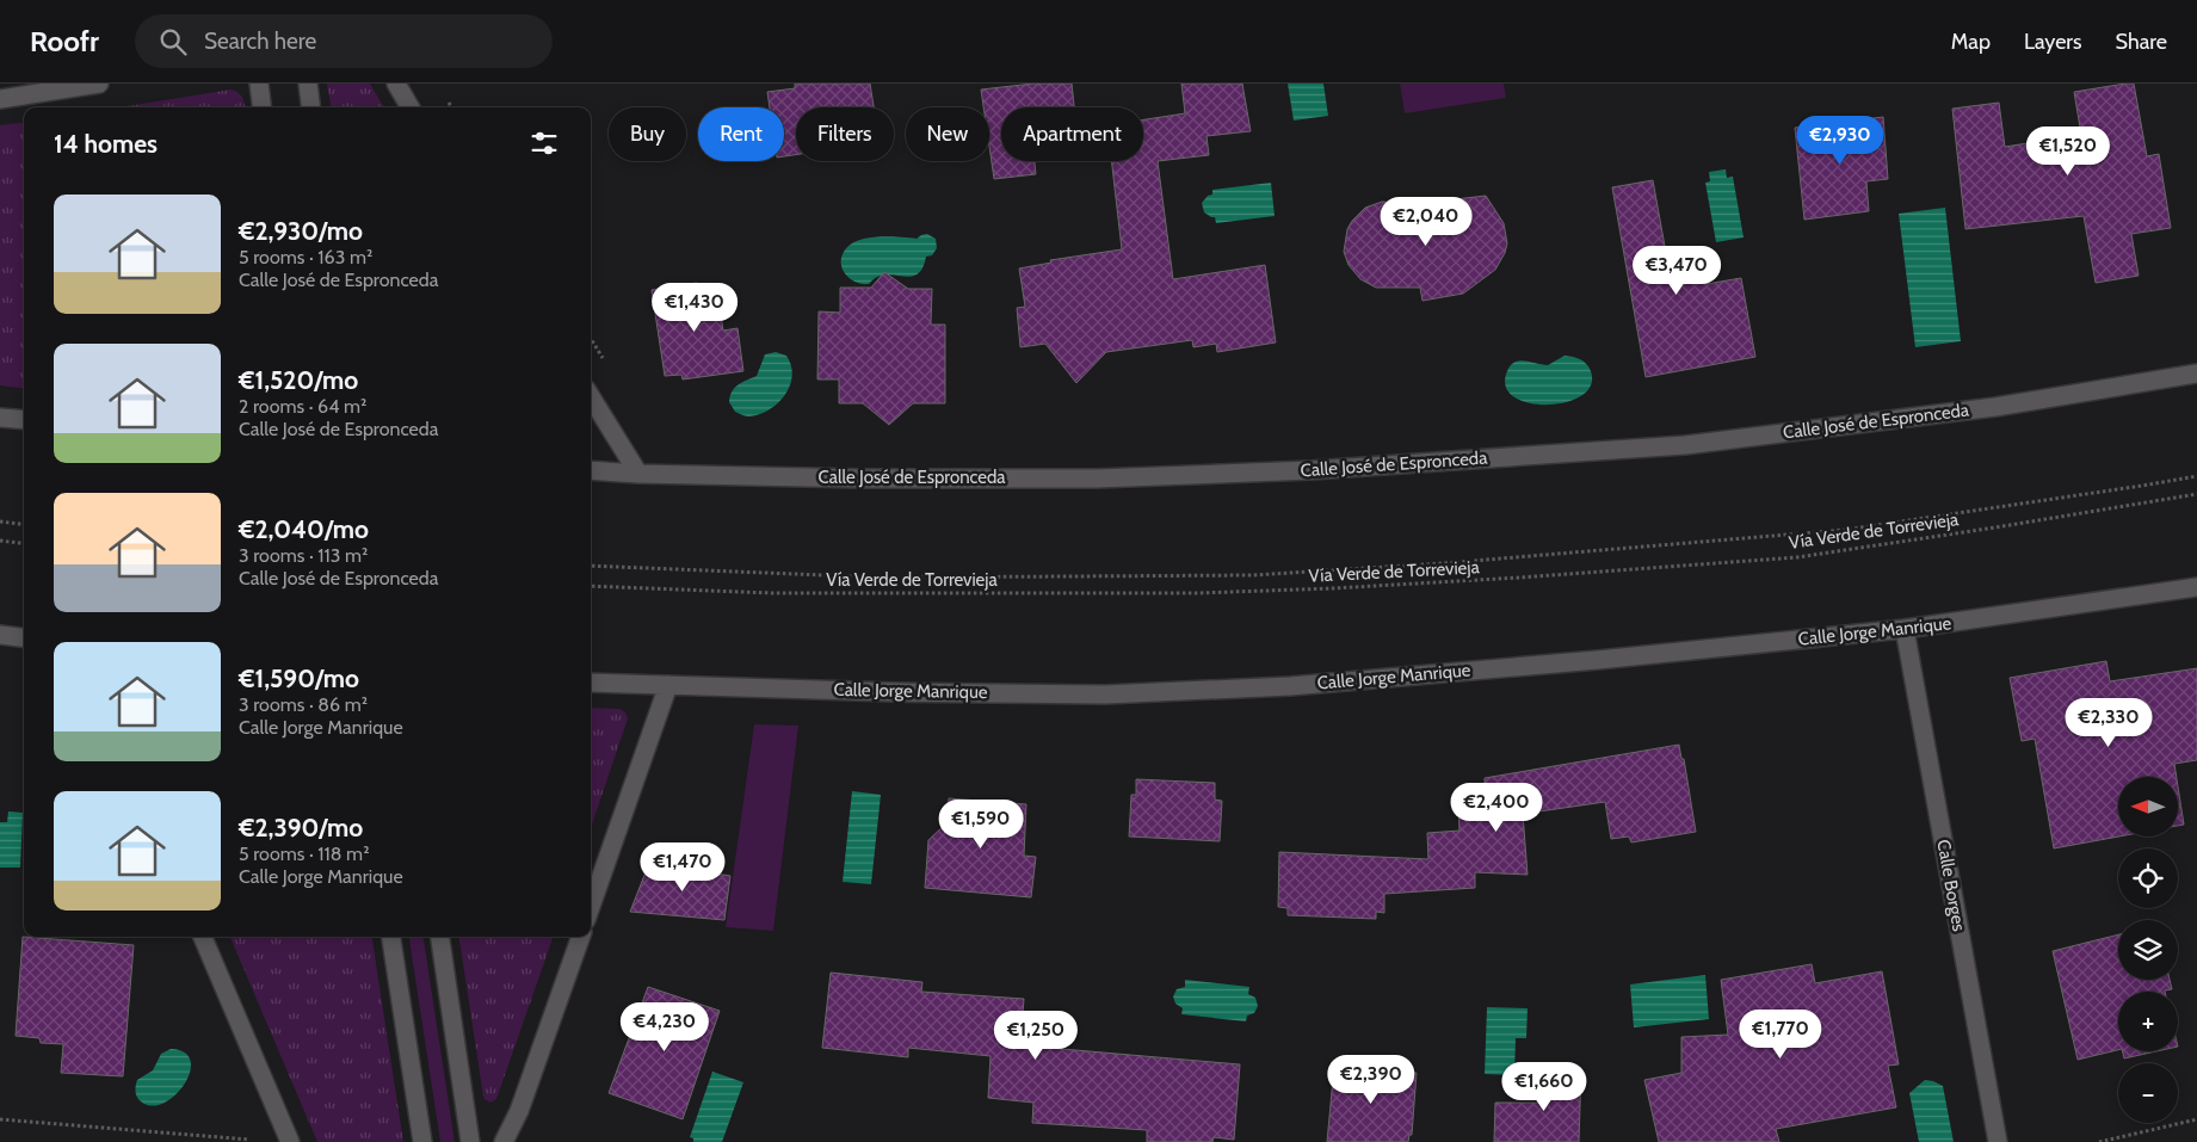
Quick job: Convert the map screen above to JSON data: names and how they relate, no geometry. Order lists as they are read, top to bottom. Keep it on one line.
{"streets":{"street":["Calle José de Espronceda","Calle Jorge Manrique","Calle Borges"],"path":["Vía Verde de Torrevieja"]},"crossings":[["Calle Jorge Manrique","Calle Borges"]],"north":"left","page":{"header":"Roofr","search":"Search here","nav":["Map","Layers","Share"],"chip":["Buy","Rent","Filters","New","Apartment"],"heading":"14 homes","price":["€2,930","€1,520","€2,040","€3,470","€1,430","€2,330","€2,400","€1,590","€1,470","€4,230","€1,770","€1,250","€2,390","€1,660"],"list":[{"name":"€2,930/mo","note":"5 rooms · 163 m² · Calle José de Espronceda"},{"name":"€1,520/mo","note":"2 rooms · 64 m² · Calle José de Espronceda"},{"name":"€2,040/mo","note":"3 rooms · 113 m² · Calle José de Espronceda"},{"name":"€1,590/mo","note":"3 rooms · 86 m² · Calle Jorge Manrique"},{"name":"€2,390/mo","note":"5 rooms · 118 m² · Calle Jorge Manrique"}],"map_buttons":["+","−"]}}
